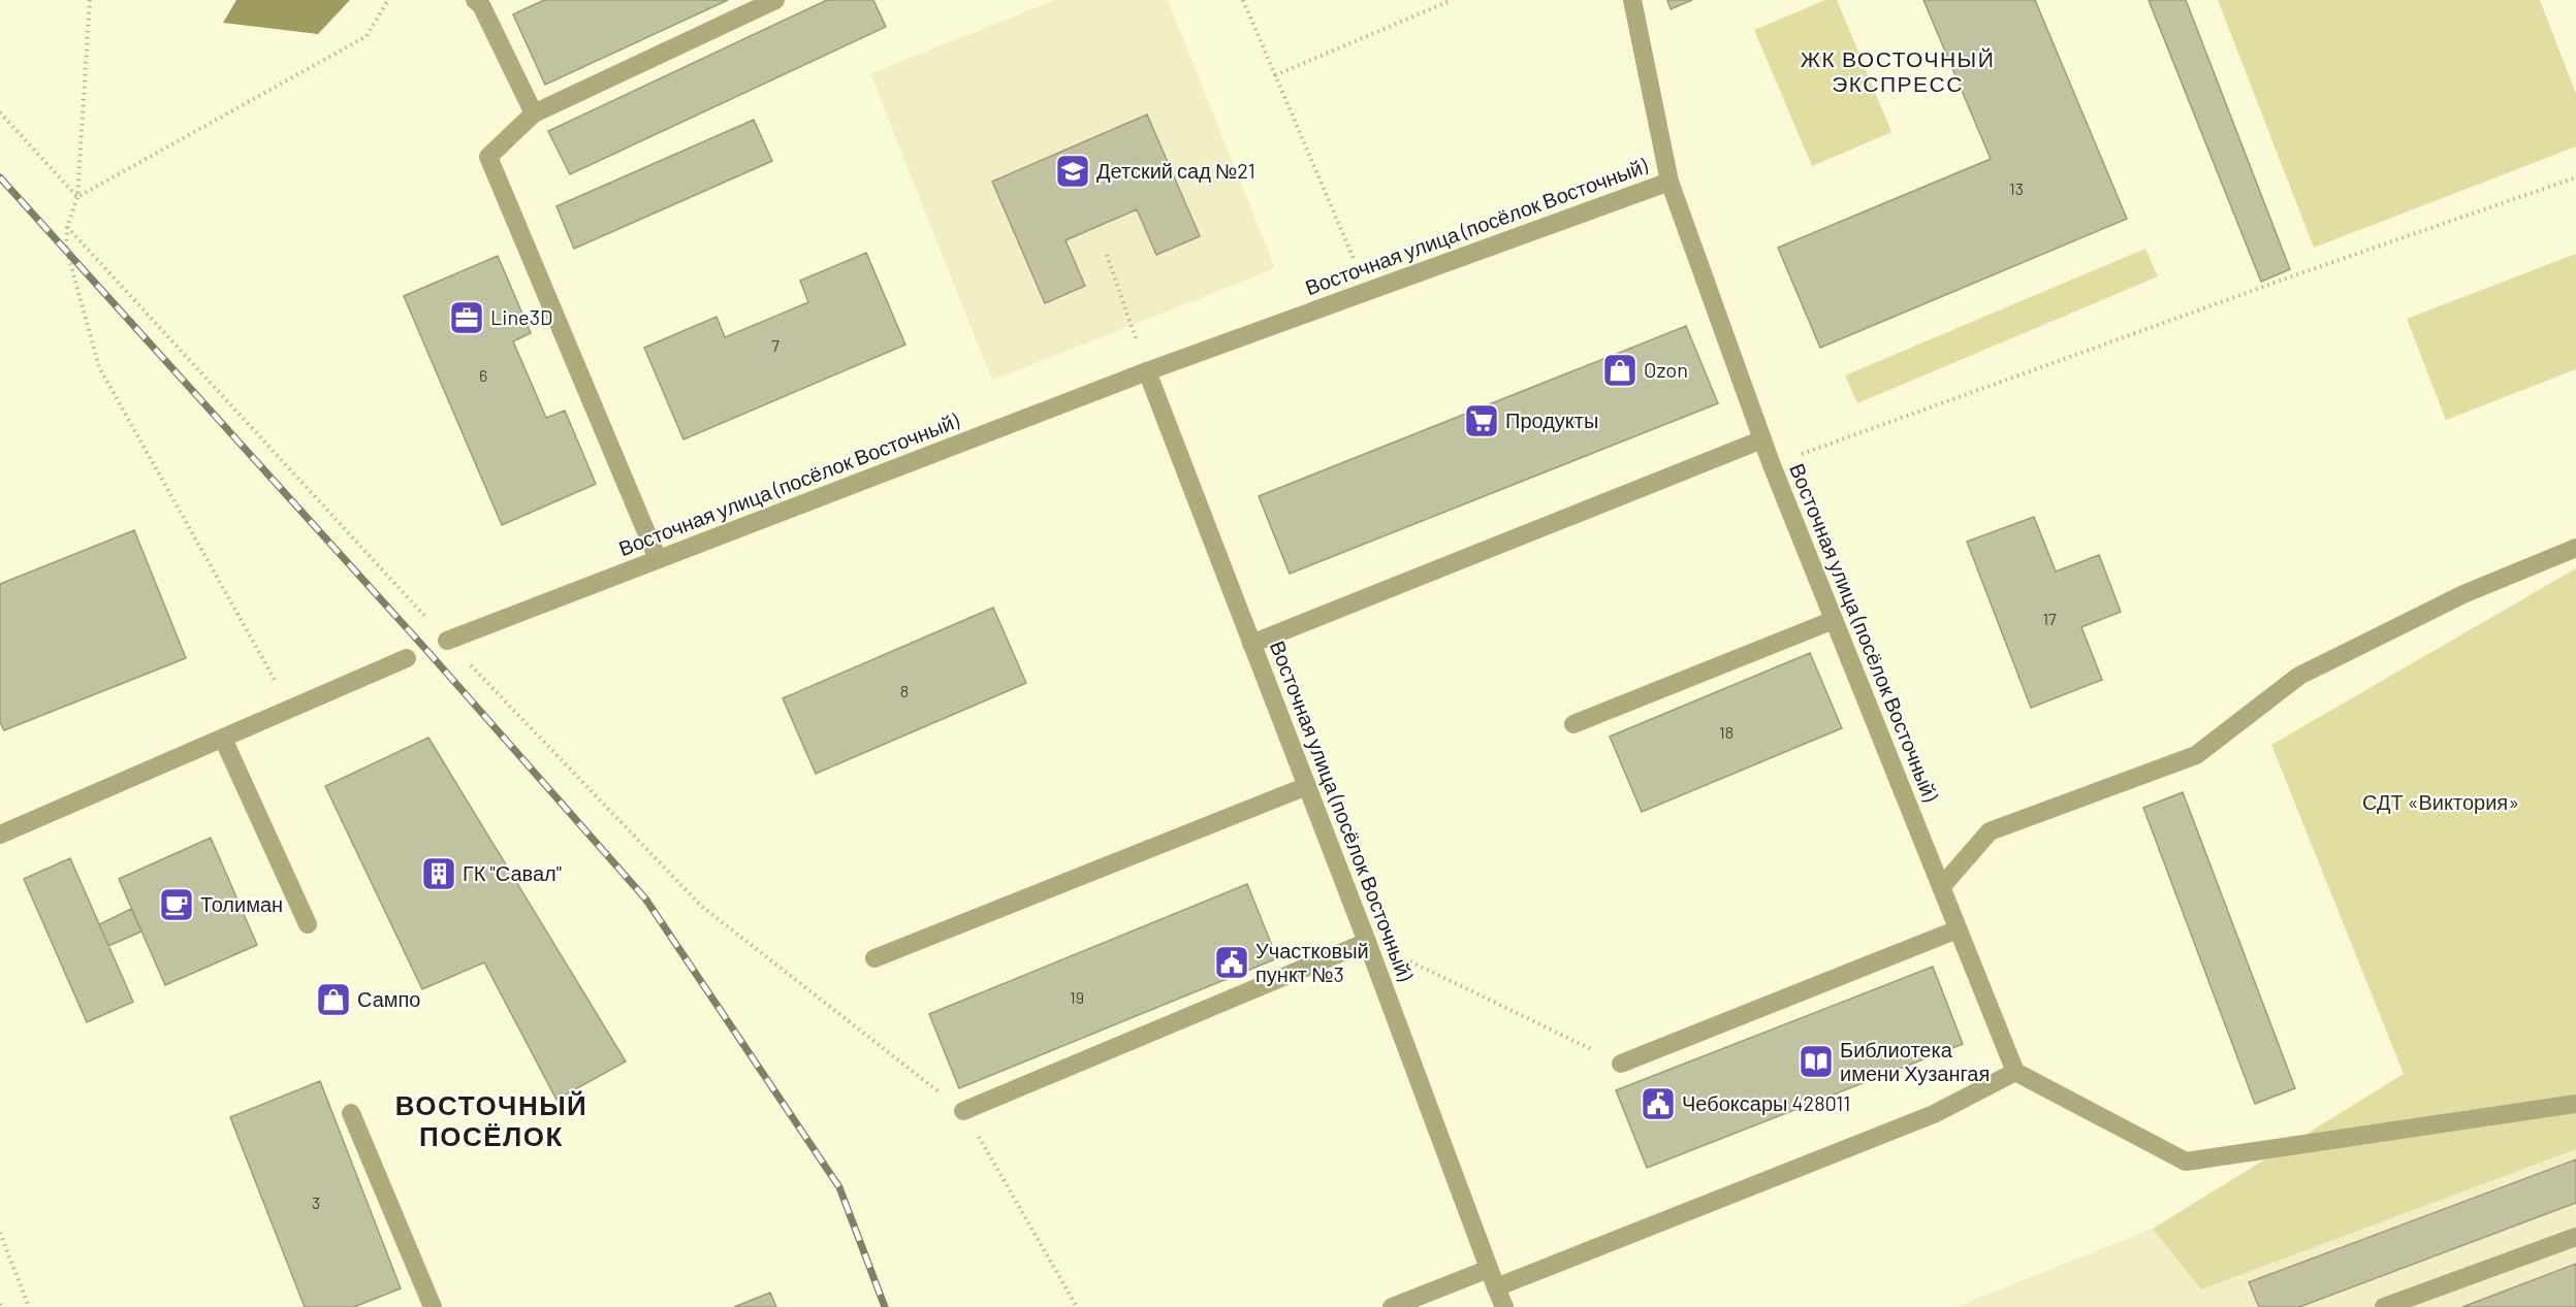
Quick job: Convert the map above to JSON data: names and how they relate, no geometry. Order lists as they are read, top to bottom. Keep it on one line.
{"streets":{"street":["Восточная улица (посёлок Восточный)"]},"districts":["ЖК ВОСТОЧНЫЙ ЭКСПРЕСС","ВОСТОЧНЫЙ ПОСЁЛОК"],"parks":["СДТ «Виктория»"],"places":{"school or university":["Детский сад №21"],"office":["Line3D"],"shop":["Ozon","Сампо"],"supermarket":["Продукты"],"building":["ГК \"Савал\""],"cafe":["Толиман"],"public building":["Участковый пункт №3","Чебоксары 428011"],"library":["Библиотека имени Хузангая"]},"house_numbers":["13","7","6","17","8","18","19","3"]}
